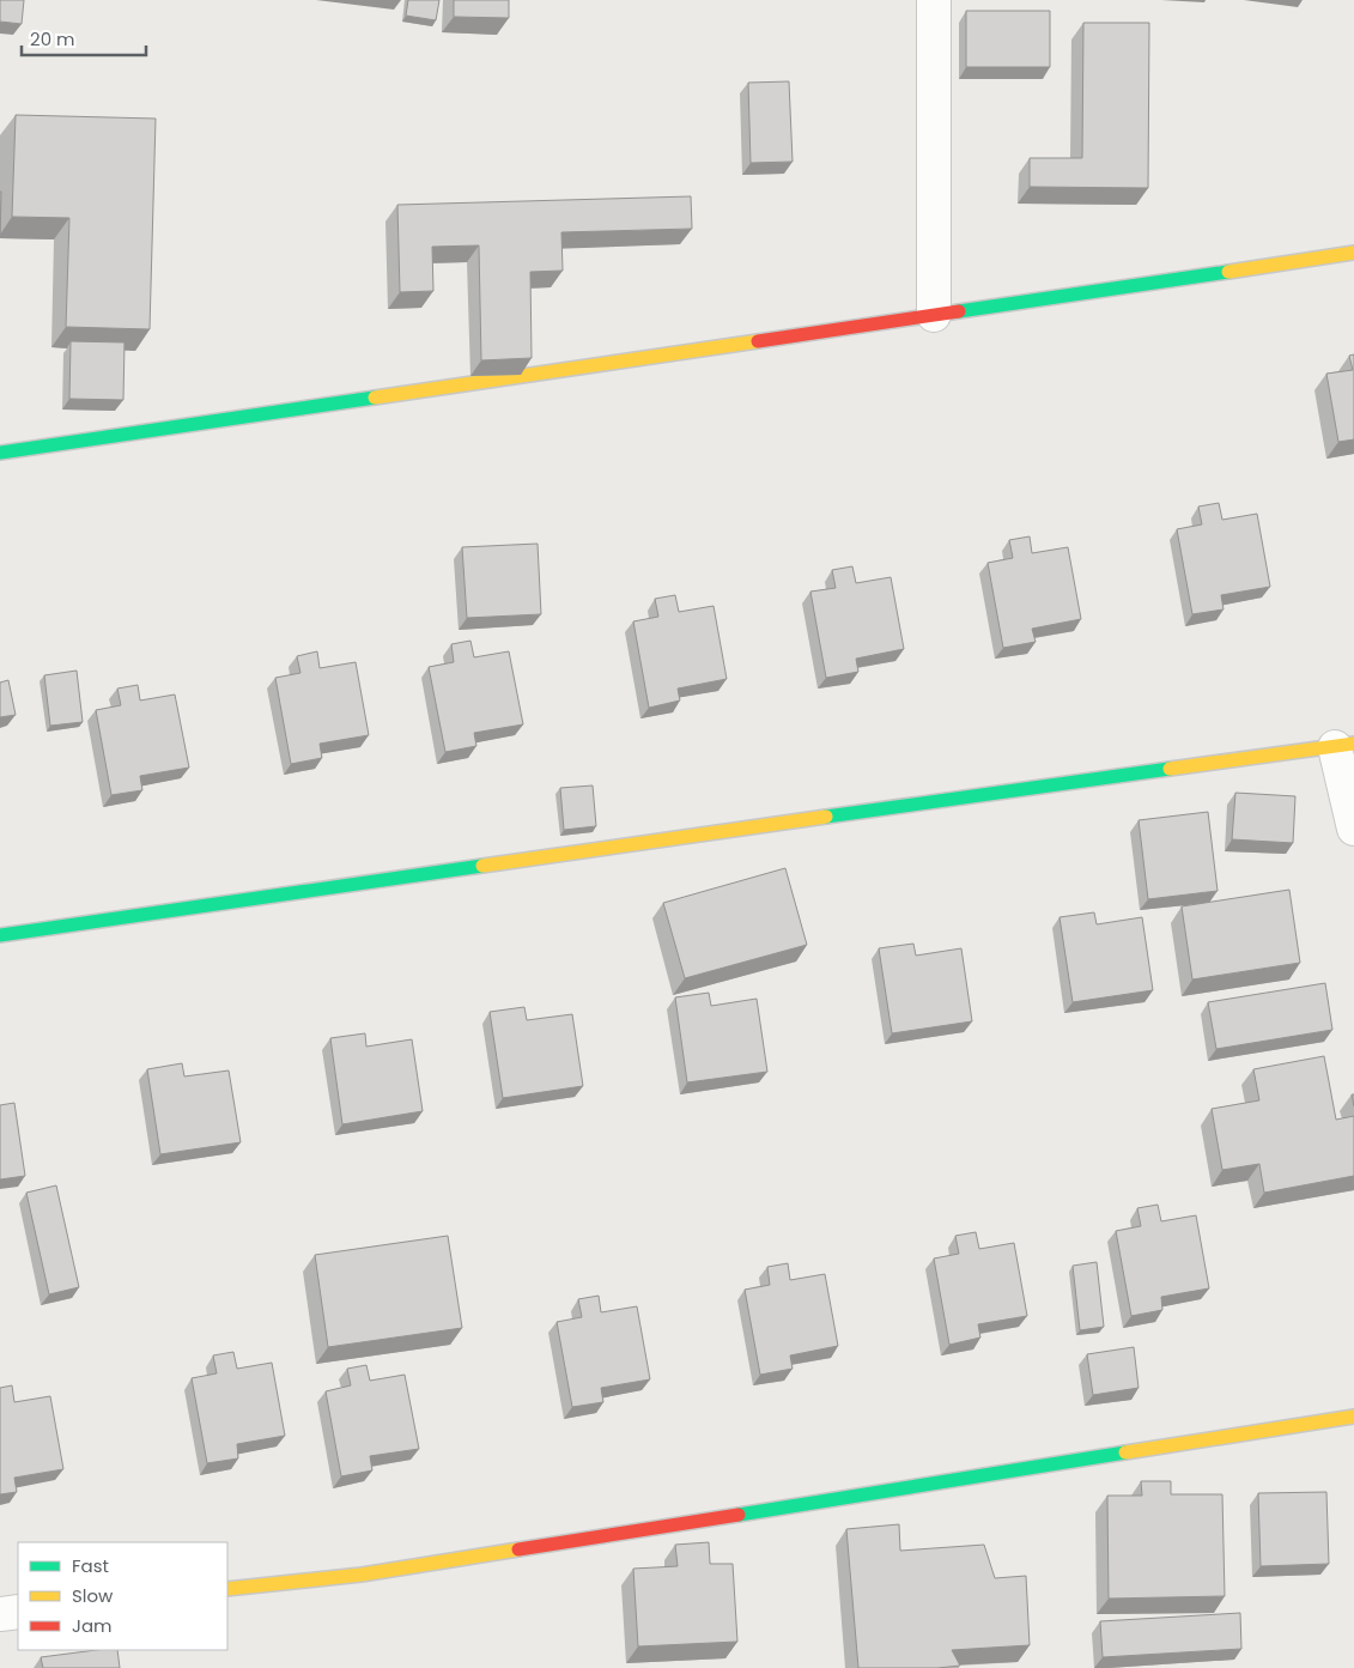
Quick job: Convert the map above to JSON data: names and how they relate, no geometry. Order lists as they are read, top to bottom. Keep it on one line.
{"legend":["Fast","Slow","Jam"],"scale_bar":"20 m"}
